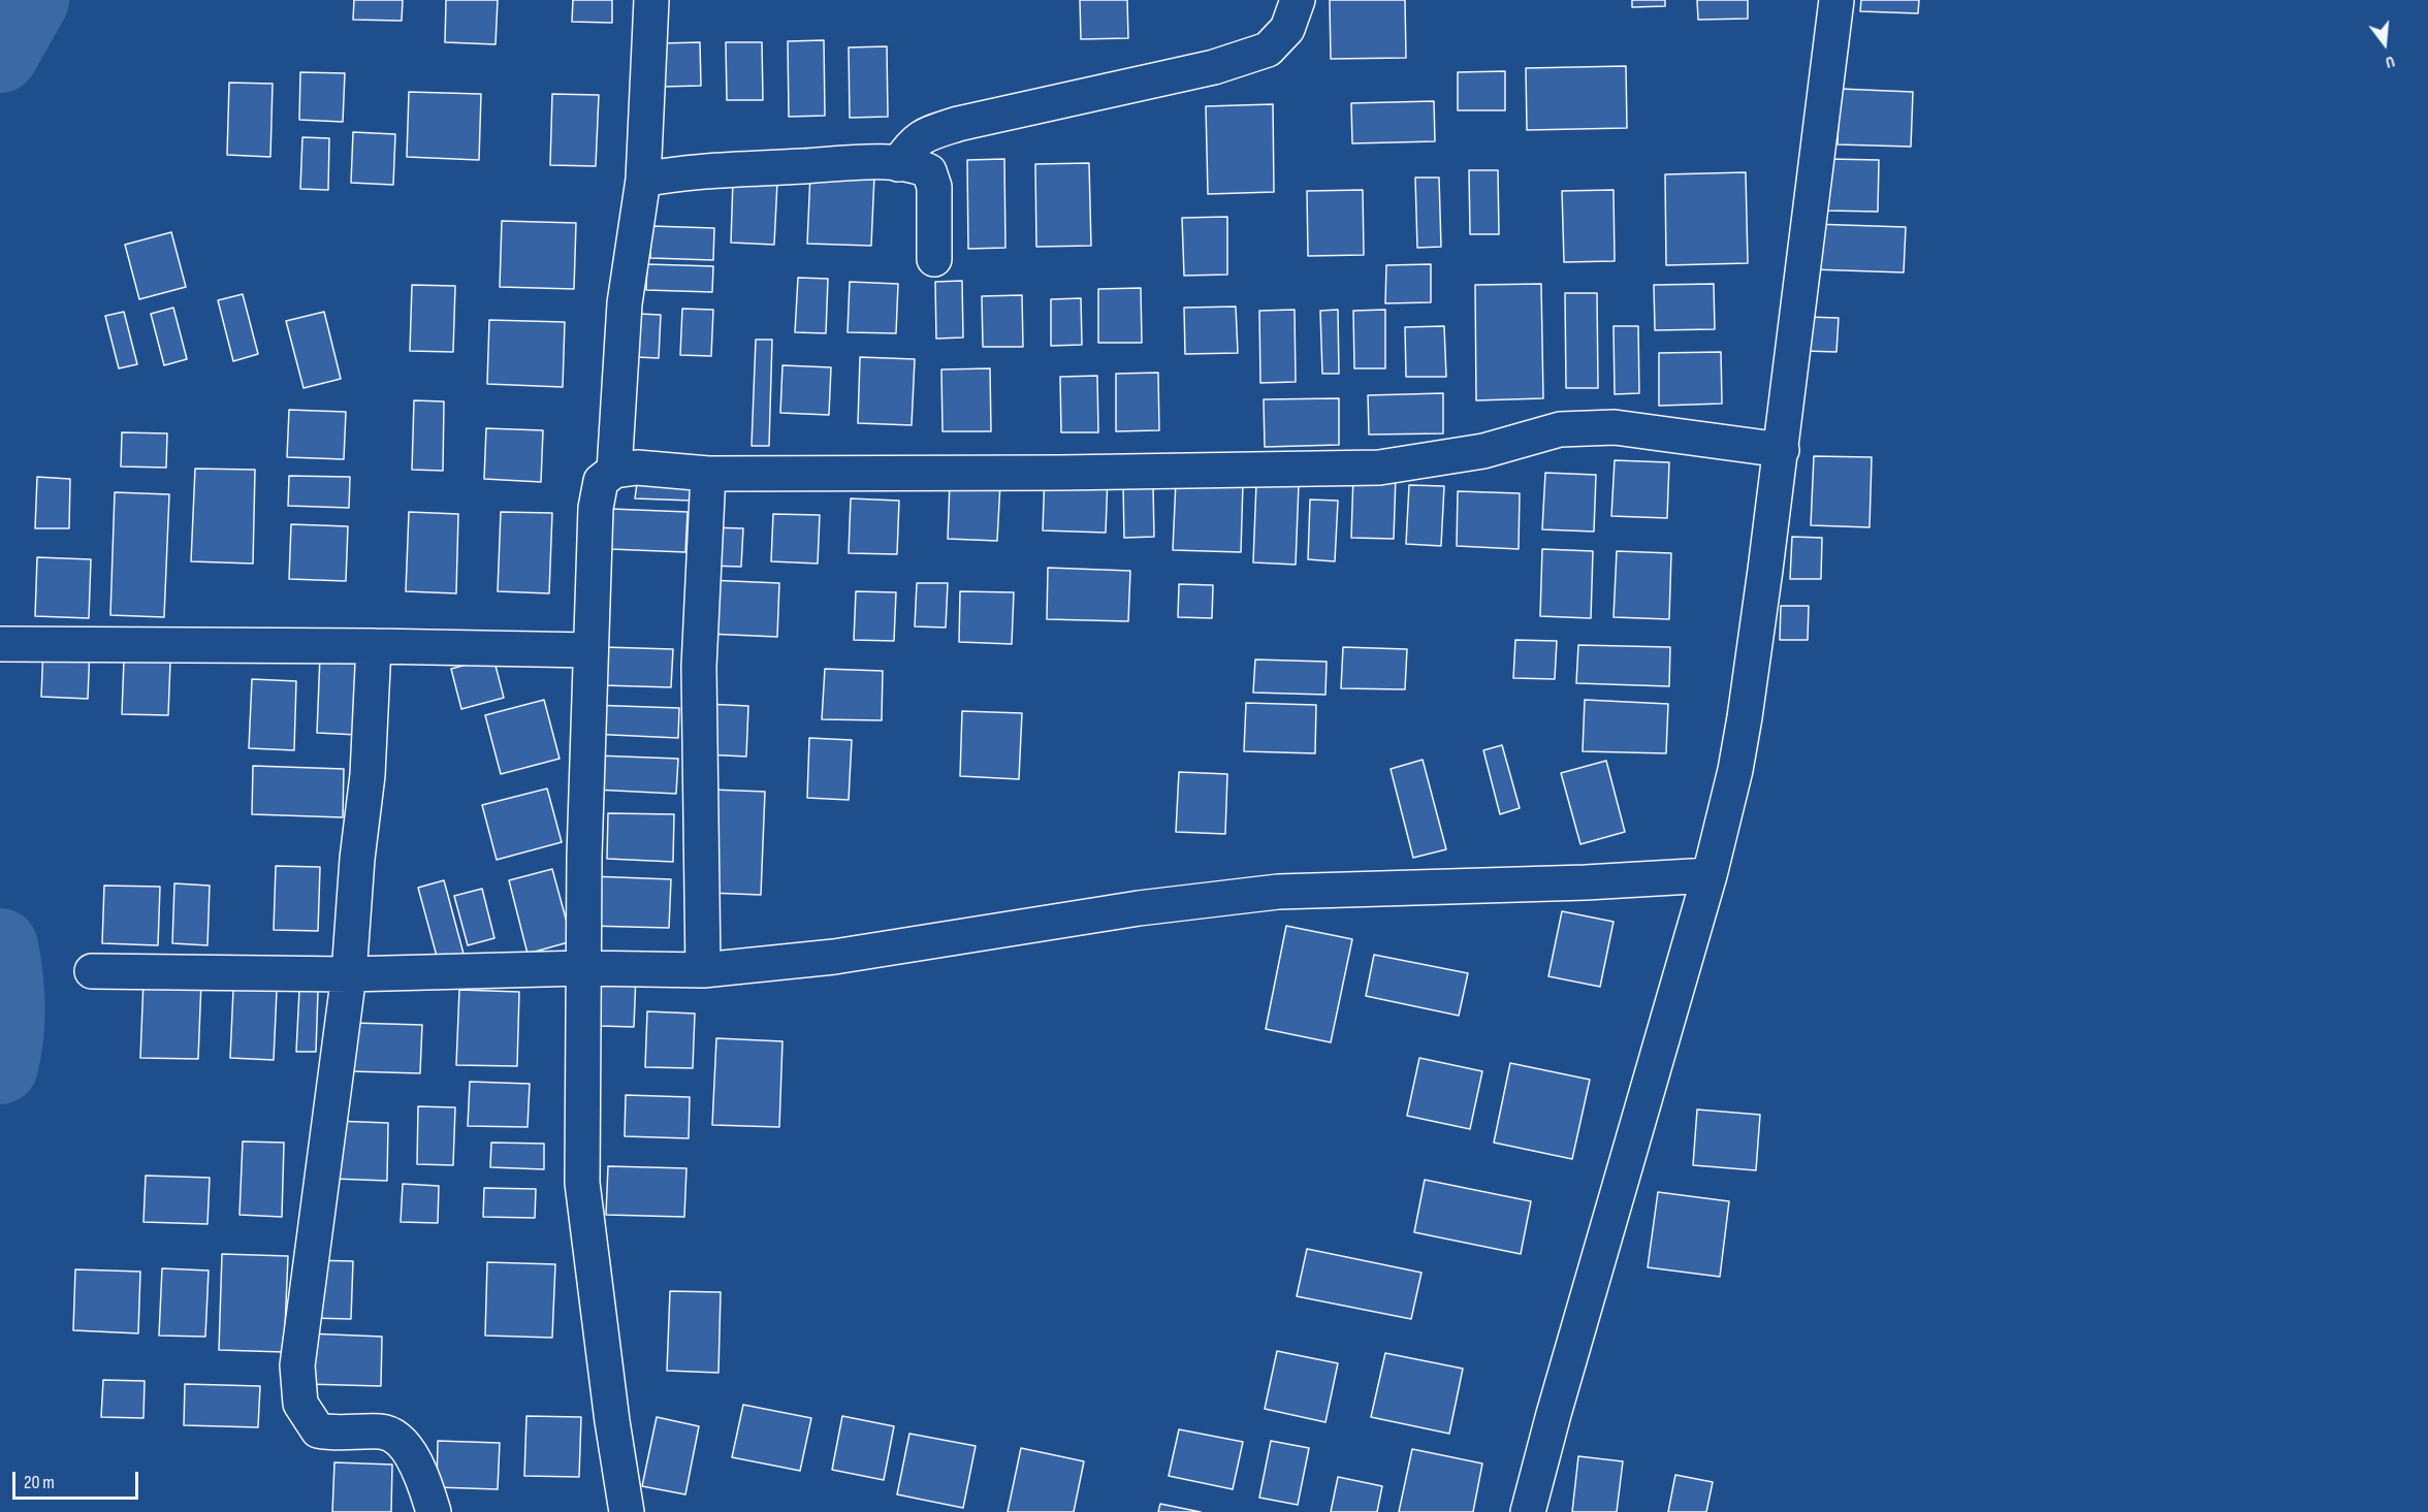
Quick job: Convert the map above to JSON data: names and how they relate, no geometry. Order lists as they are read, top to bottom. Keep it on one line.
{"scale_bar":"20 m","north":"bottom"}
